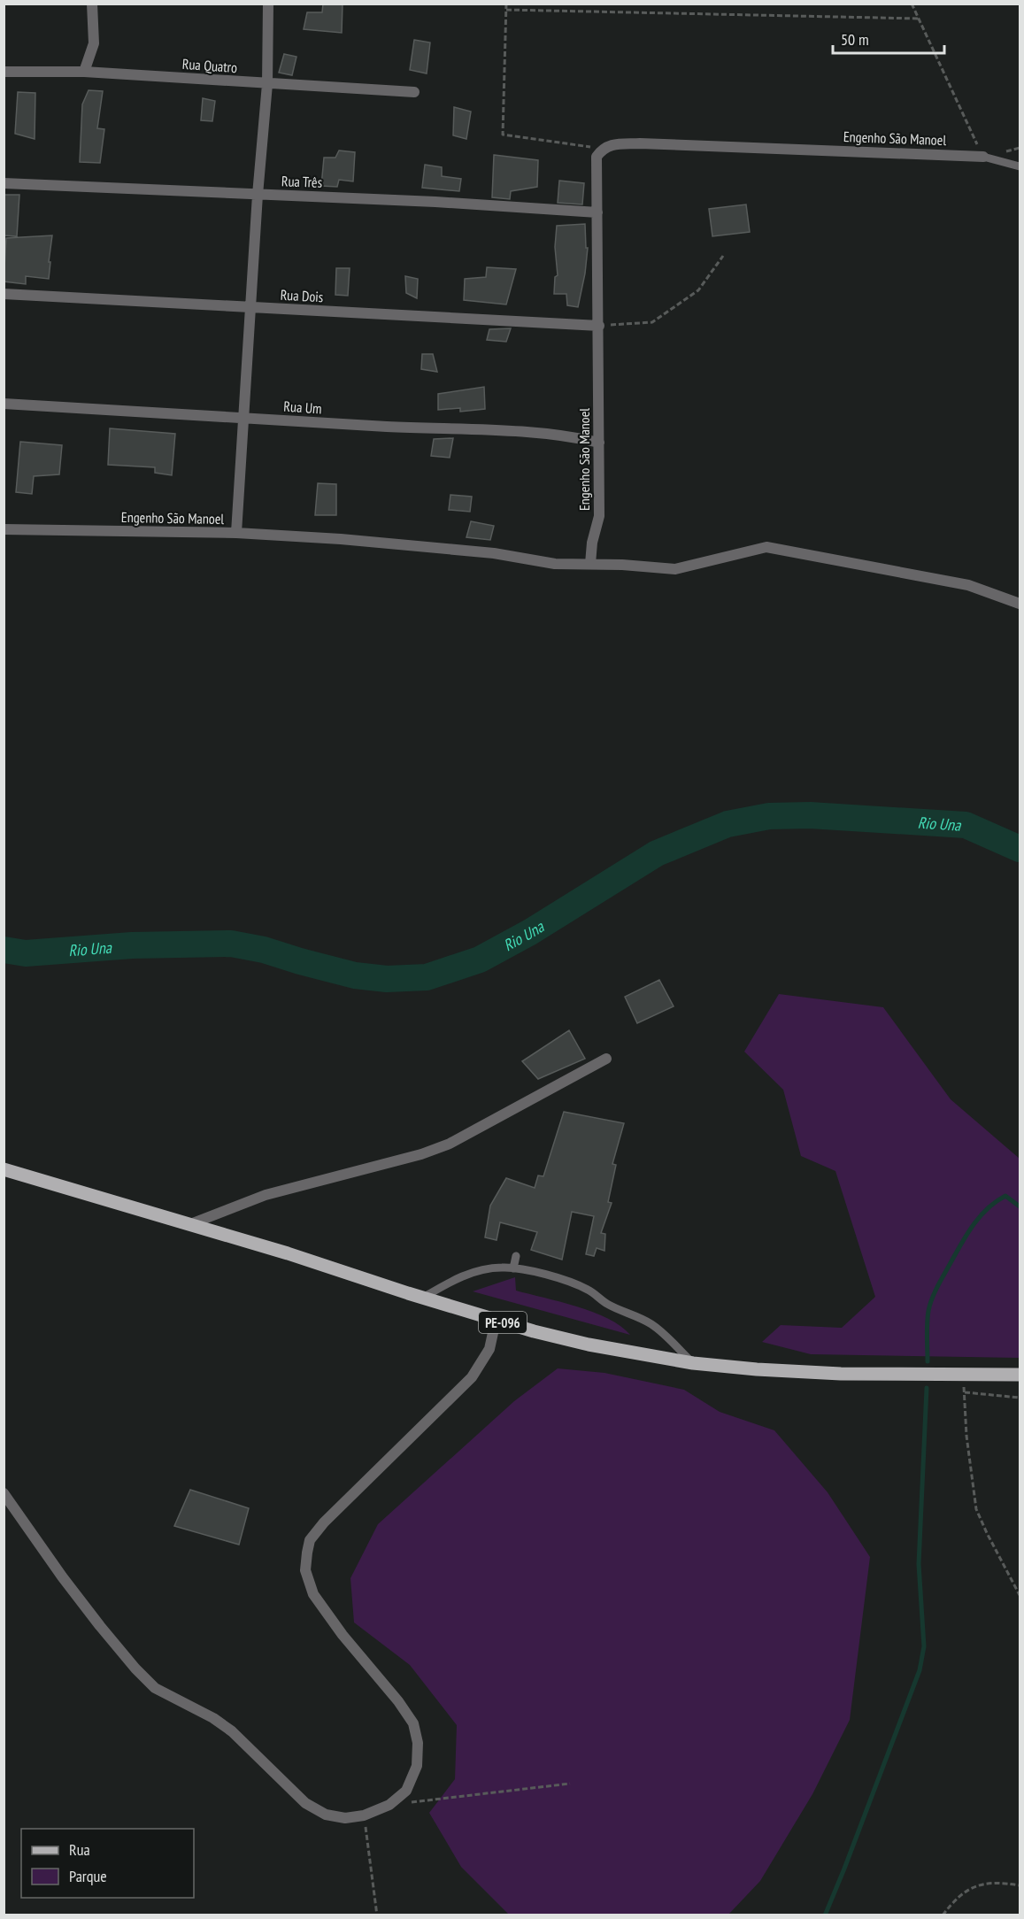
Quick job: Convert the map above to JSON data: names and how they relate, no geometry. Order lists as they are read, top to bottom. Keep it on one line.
{"streets":{"main road":["PE-096"],"street":["Rua Quatro","Engenho São Manoel","Rua Três","Rua Dois","Rua Um"]},"crossings":[["Engenho São Manoel","Rua Três"],["Engenho São Manoel","Rua Dois"],["Engenho São Manoel","Rua Um"]],"water":["Rio Una"],"legend":["Rua","Parque"],"scale_bar":"50 m"}
